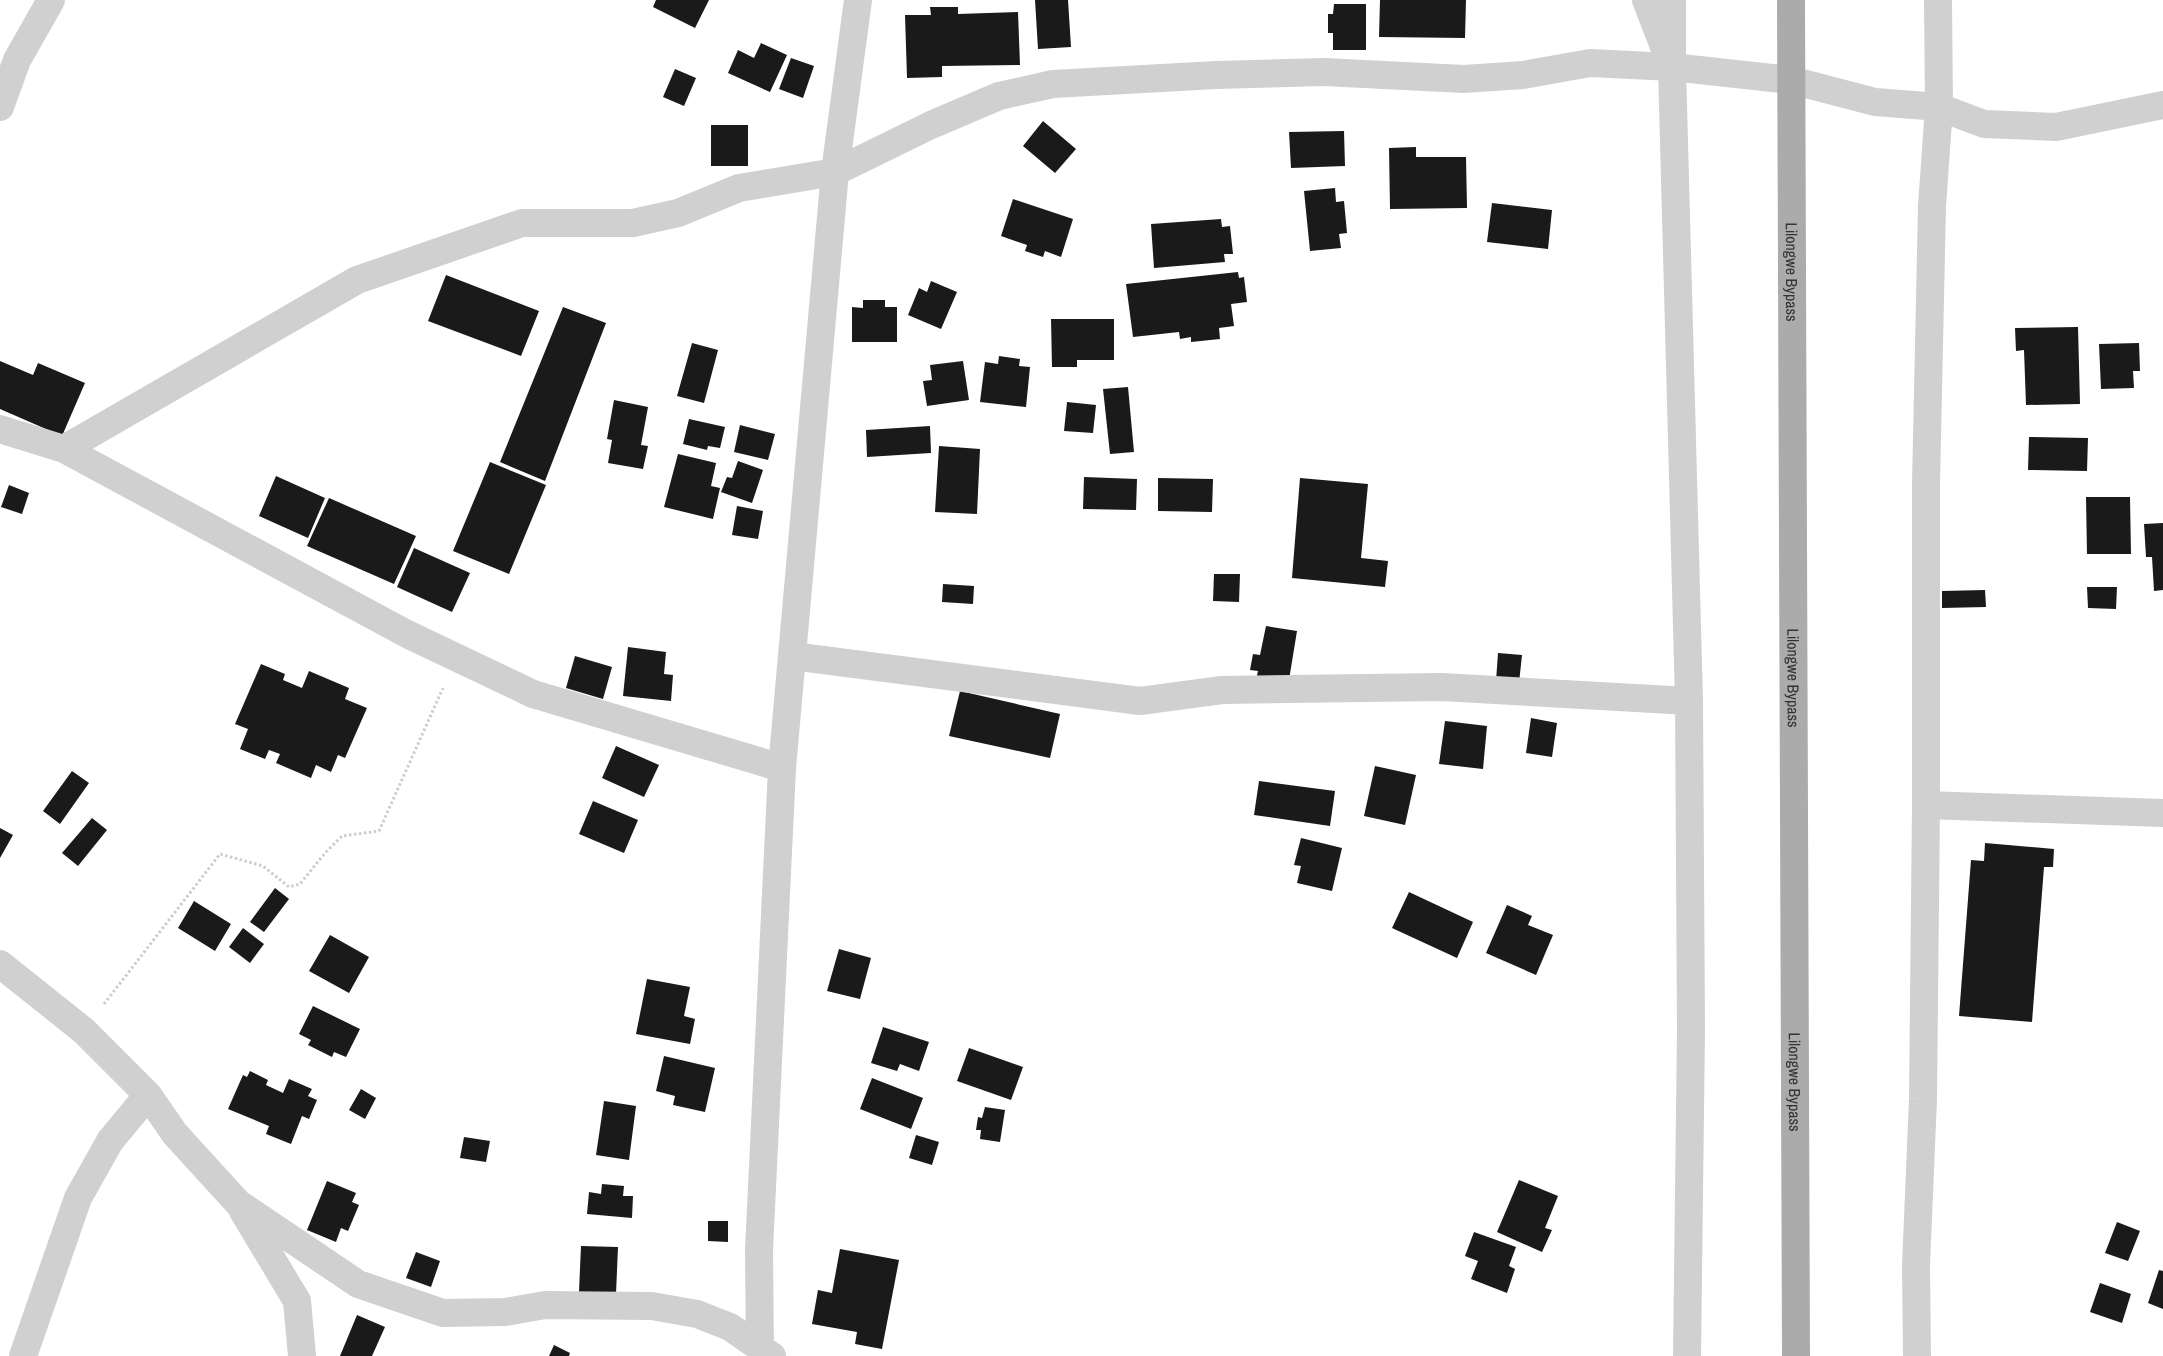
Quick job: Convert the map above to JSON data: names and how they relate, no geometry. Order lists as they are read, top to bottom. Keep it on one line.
{"streets":{"main road":["Lilongwe Bypass"]}}
